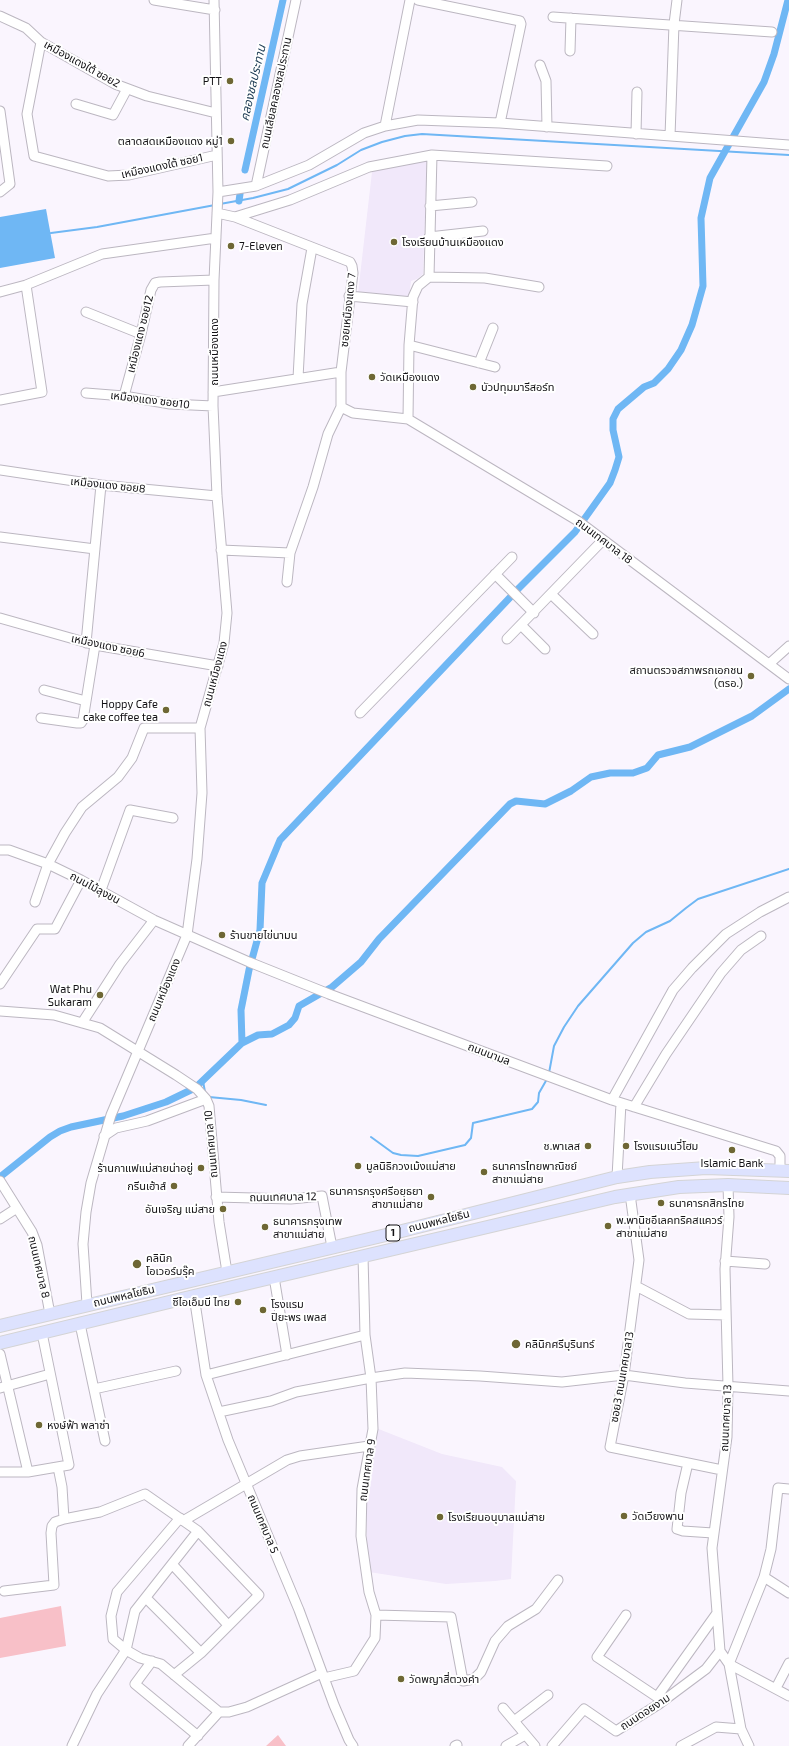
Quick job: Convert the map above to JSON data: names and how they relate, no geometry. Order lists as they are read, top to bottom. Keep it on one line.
{"streets":{"main road":["ถนนพหลโยธิน","1"],"street":["เหมืองแดงใต้ ซอย2","ถนนเลียลคลองชลประทาน","เหมืองแดงใต้ ซอย1","ซอยเหมืองแดง 7","เหมืองแดง ซอย12","ถนนเหมืองแดง","เหมืองแดง ซอย10","เหมืองแดง ซอย8","ถนนเทศบาล 18","เหมืองแดง ซอย6","ถนนไม้ลุงขน","ถนนนามล","ถนนเทศบาล 10","ถนนเทศบาล 12","ถนนเทศบาล 8","ซอย3 ถนนเทศบาล13","ถนนเทศบาล 13","ถนนเทศบาล 9","ถนนเทศบาล 5","ถนนดอยงาม"]},"crossings":[["เหมืองแดงใต้ ซอย2","เหมืองแดงใต้ ซอย1"],["เหมืองแดงใต้ ซอย2","ถนนเหมืองแดง"],["เหมืองแดงใต้ ซอย1","ถนนเหมืองแดง"],["ซอยเหมืองแดง 7","ถนนเหมืองแดง"],["เหมืองแดง ซอย12","ถนนเหมืองแดง"],["เหมืองแดง ซอย12","เหมืองแดง ซอย10"],["ถนนเหมืองแดง","เหมืองแดง ซอย10"],["ถนนเหมืองแดง","เหมืองแดง ซอย8"],["ถนนเหมืองแดง","เหมืองแดง ซอย6"],["ถนนเหมืองแดง","ถนนไม้ลุงขน"],["ถนนเหมืองแดง","ถนนนามล"],["ถนนเหมืองแดง","ถนนพหลโยธิน"],["ถนนไม้ลุงขน","ถนนนามล"],["ถนนนามล","ถนนพหลโยธิน"],["ถนนเทศบาล 10","ถนนเทศบาล 12"],["ถนนเทศบาล 10","ถนนพหลโยธิน"],["ถนนเทศบาล 12","ถนนพหลโยธิน"],["ถนนพหลโยธิน","ถนนเทศบาล 8"],["ถนนพหลโยธิน","ซอย3 ถนนเทศบาล13"],["ถนนพหลโยธิน","ถนนเทศบาล 13"],["ถนนพหลโยธิน","ถนนเทศบาล 9"],["ถนนพหลโยธิน","ถนนเทศบาล 5"],["ซอย3 ถนนเทศบาล13","ถนนเทศบาล 13"],["ถนนเทศบาล 13","ถนนดอยงาม"],["ถนนเทศบาล 9","ถนนเทศบาล 5"]],"water":["คลองชลประทาน"],"places":["PTT","ตลาดสดเหมืองแดง หมู่1","โรงเรียนบ้านเหมืองแดง","7-Eleven","วัดเหมืองแดง","บัวปทุมมารีสอร์ท","สถานตรวจสภาพรถเอกชน (ตรอ.)","Hoppy Cafe cake coffee tea","ร้านขายไข่นามน","Wat Phu Sukaram","ช.พาเลส","โรงแรมเนวี่โฮม","Islamic Bank","มูลนิธิกวงเม้งแม่สาย","ร้านกาแฟแม่สายน่าอยู่","ธนาคารไทยพาณิชย์ สาขาแม่สาย","กรีนเฮ้าส์","ธนาคารกรุงศรีอยุธยา สาขาแม่สาย","ธนาคารกสิกรไทย","อันเจริญ แม่สาย","พ.พานิชอีเลคทริคสแควร์ สาขาแม่สาย","ธนาคารกรุงเทพ สาขาแม่สาย","คลินิก โอเวอร์บรุ๊ค","ซีไอเอ็มบี ไทย","โรงแรม ปิยะพร เพลส","คลินิกศรีบุรินทร์","หงษ์ฟ้า พลาซ่า","วัดเวียงพาน","โรงเรียนอนุบาลแม่สาย","วัดพญาสี่ตวงคำ"]}
